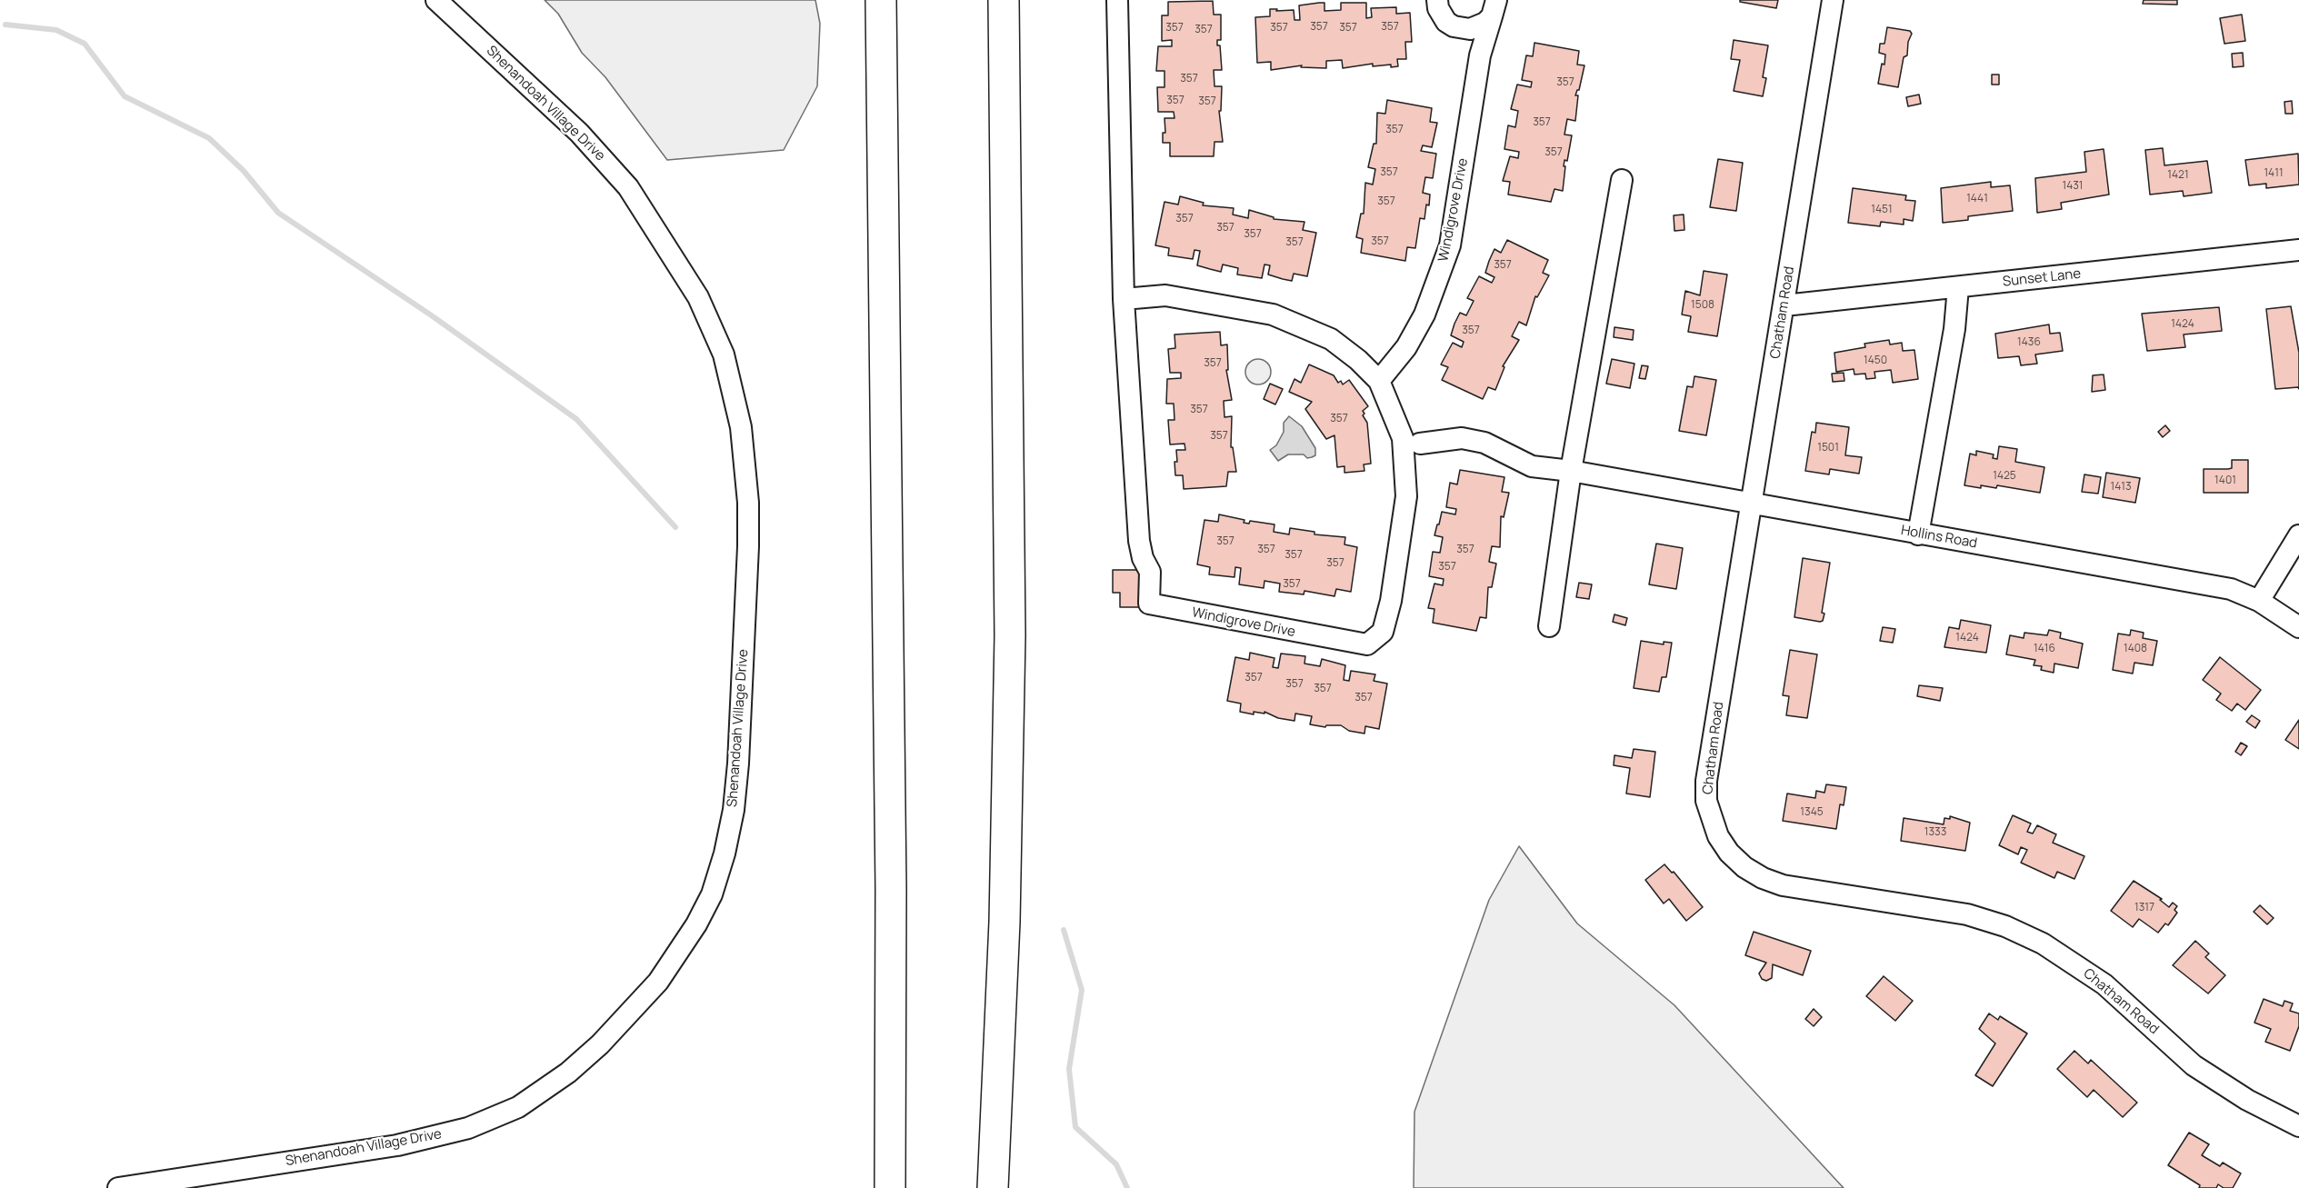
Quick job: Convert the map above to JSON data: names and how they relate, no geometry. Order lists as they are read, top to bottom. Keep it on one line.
{"streets":{"street":["Shenandoah Village Drive","Windigrove Drive","Sunset Lane","Chatham Road","Hollins Road"]},"crossings":[["Sunset Lane","Chatham Road"],["Chatham Road","Hollins Road"]],"house_numbers":["357","357","357","357","357","357","357","357","357","357","357","357","357","357","1411","1421","1431","1441","357","1451","357","357","357","357","357","357","1508","1424","357","1436","1450","357","357","357","357","1501","1425","1401","1413","357","357","357","357","357","357","357","1424","1416","1408","357","357","357","357","1345","1333","1317"]}
